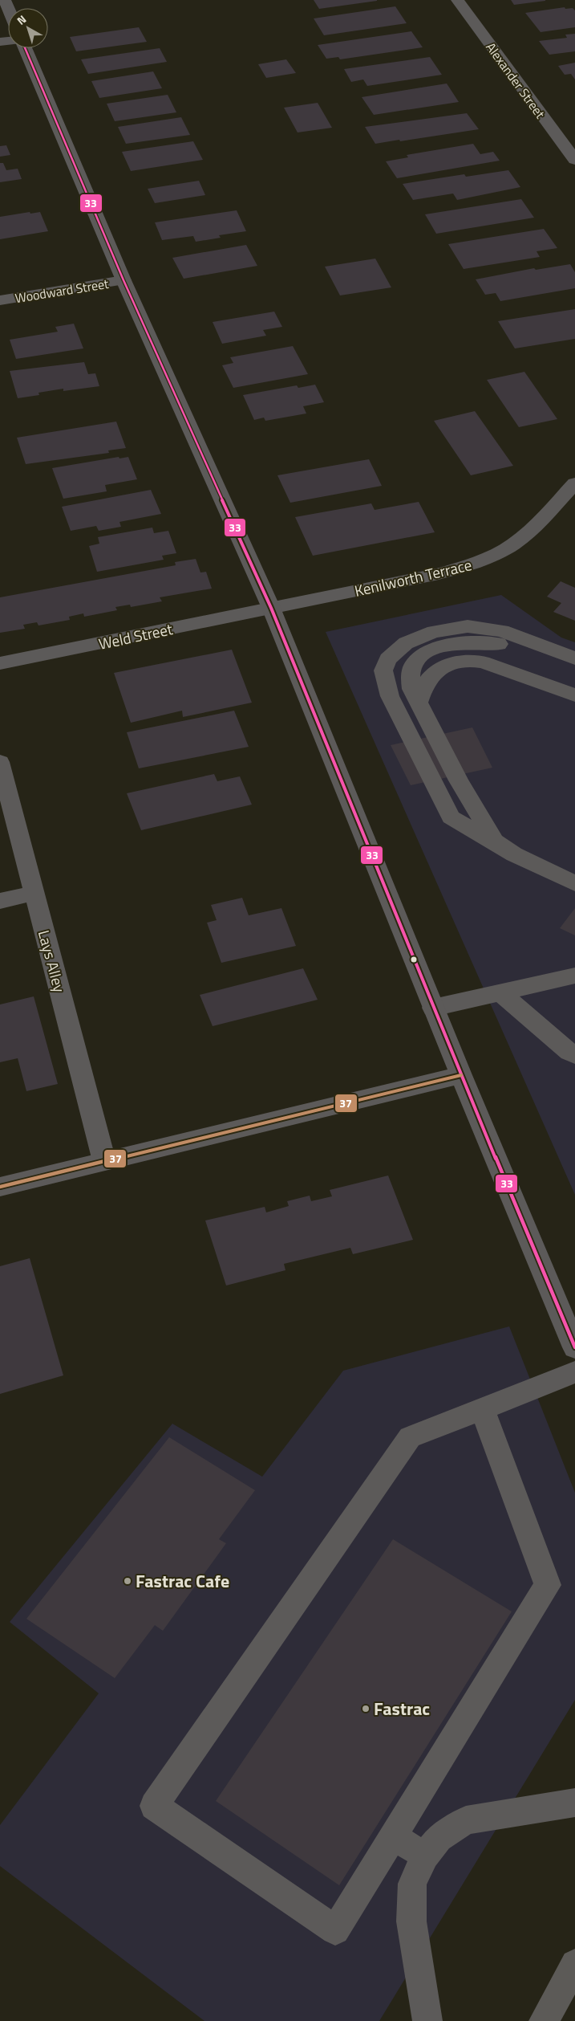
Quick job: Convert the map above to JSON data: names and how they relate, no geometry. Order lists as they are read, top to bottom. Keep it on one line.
{"streets":{"street":["Alexander Street","Woodward Street","Kenilworth Terrace","Weld Street","Lays Alley"]},"crossings":[["Kenilworth Terrace","Weld Street"]],"places":["Fastrac Cafe","Fastrac"],"lines":["transit line 33","transit line 37"],"north":"top left"}
